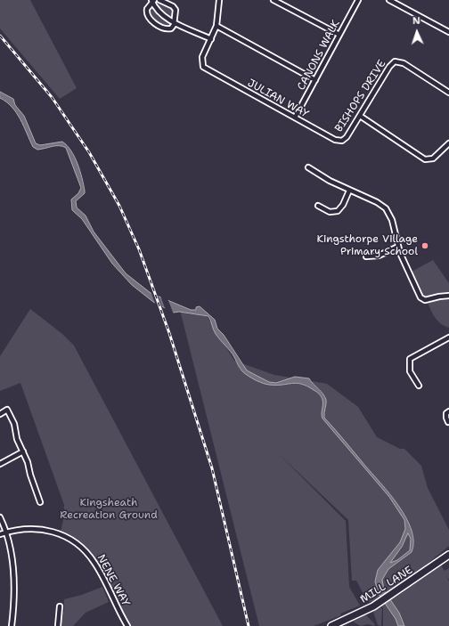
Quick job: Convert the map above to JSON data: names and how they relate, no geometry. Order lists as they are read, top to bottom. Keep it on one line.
{"streets":{"street":["CANONS WALK","BISHOPS DRIVE","JULIAN WAY","NENE WAY","MILL LANE"]},"crossings":[["CANONS WALK","JULIAN WAY"],["BISHOPS DRIVE","JULIAN WAY"]],"parks":["Kingsheath Recreation Ground"],"places":["Kingsthorpe Village Primary School"],"north":"top"}
